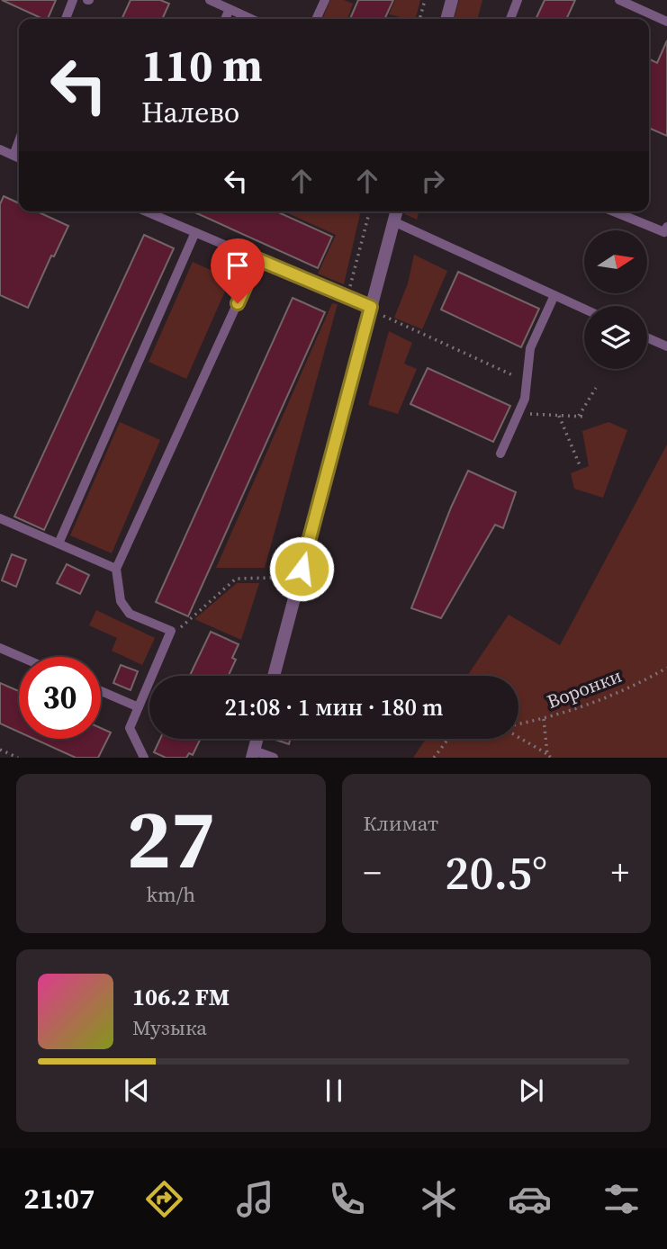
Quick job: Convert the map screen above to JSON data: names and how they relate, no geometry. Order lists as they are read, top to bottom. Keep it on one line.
{"streets":{"path":["Воронки"]},"north":"right","page":{"turn":["110 m","Налево"],"limit":"30","trip":"21:08 · 1 мин · 180 m","tile":[["27","km/h"],"Климат"],"heat":["−","20.5°","+"],"song":["106.2 FM","Музыка"],"tabs":"21:07"}}
